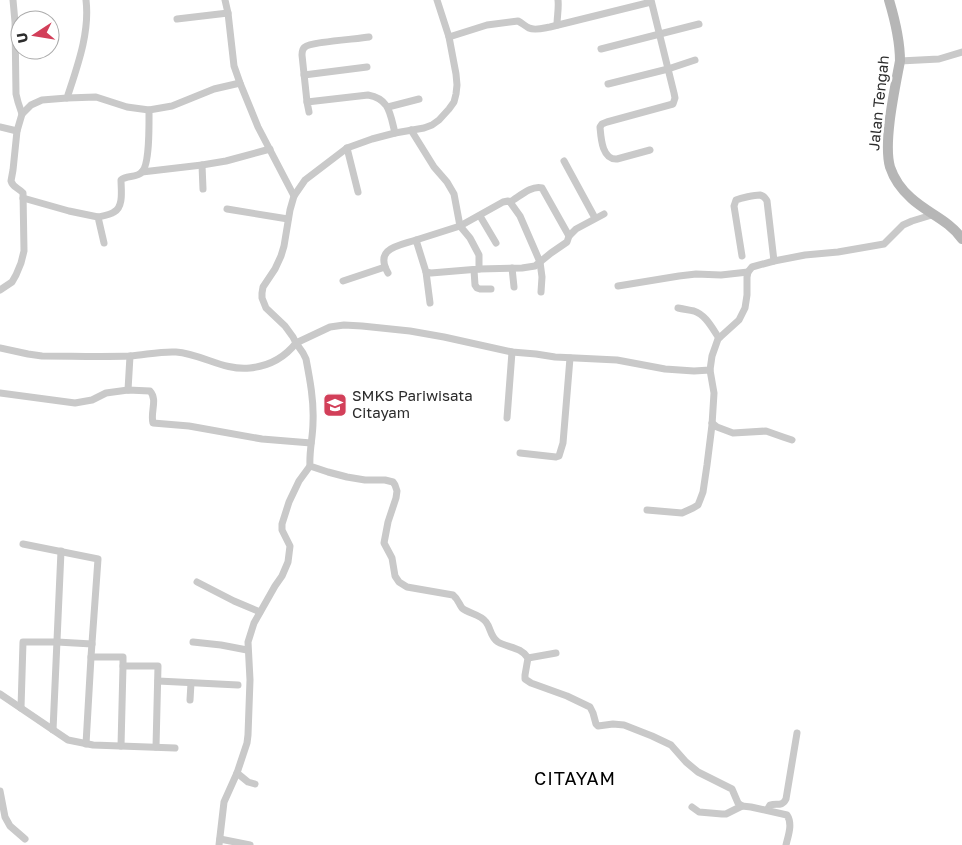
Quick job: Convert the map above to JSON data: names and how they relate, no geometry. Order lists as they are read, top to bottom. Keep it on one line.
{"streets":{"main road":["Jalan Tengah"]},"districts":["CITAYAM"],"places":{"school or university":["SMKS Pariwisata Citayam"]},"north":"left"}
